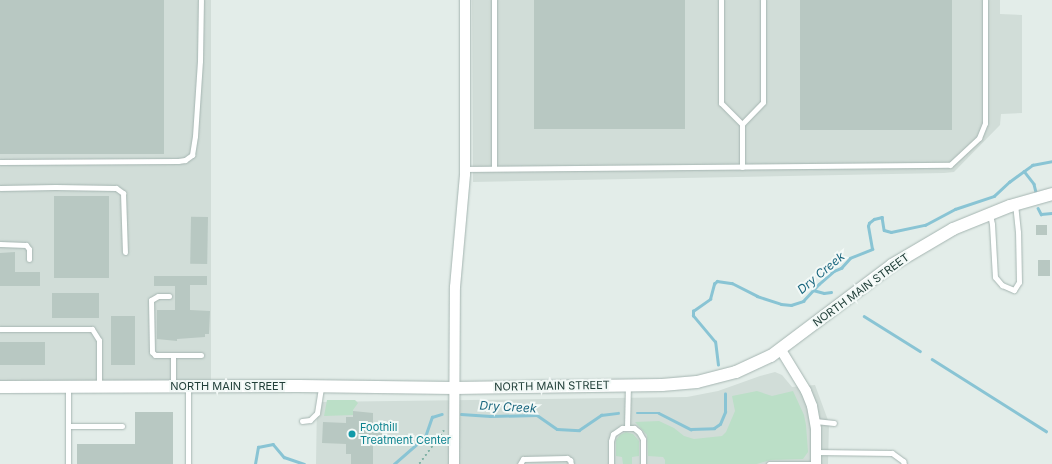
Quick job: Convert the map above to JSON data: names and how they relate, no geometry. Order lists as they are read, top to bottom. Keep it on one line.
{"streets":{"street":["NORTH MAIN STREET"]},"water":["Dry Creek"],"places":["Foothill Treatment Center"]}
